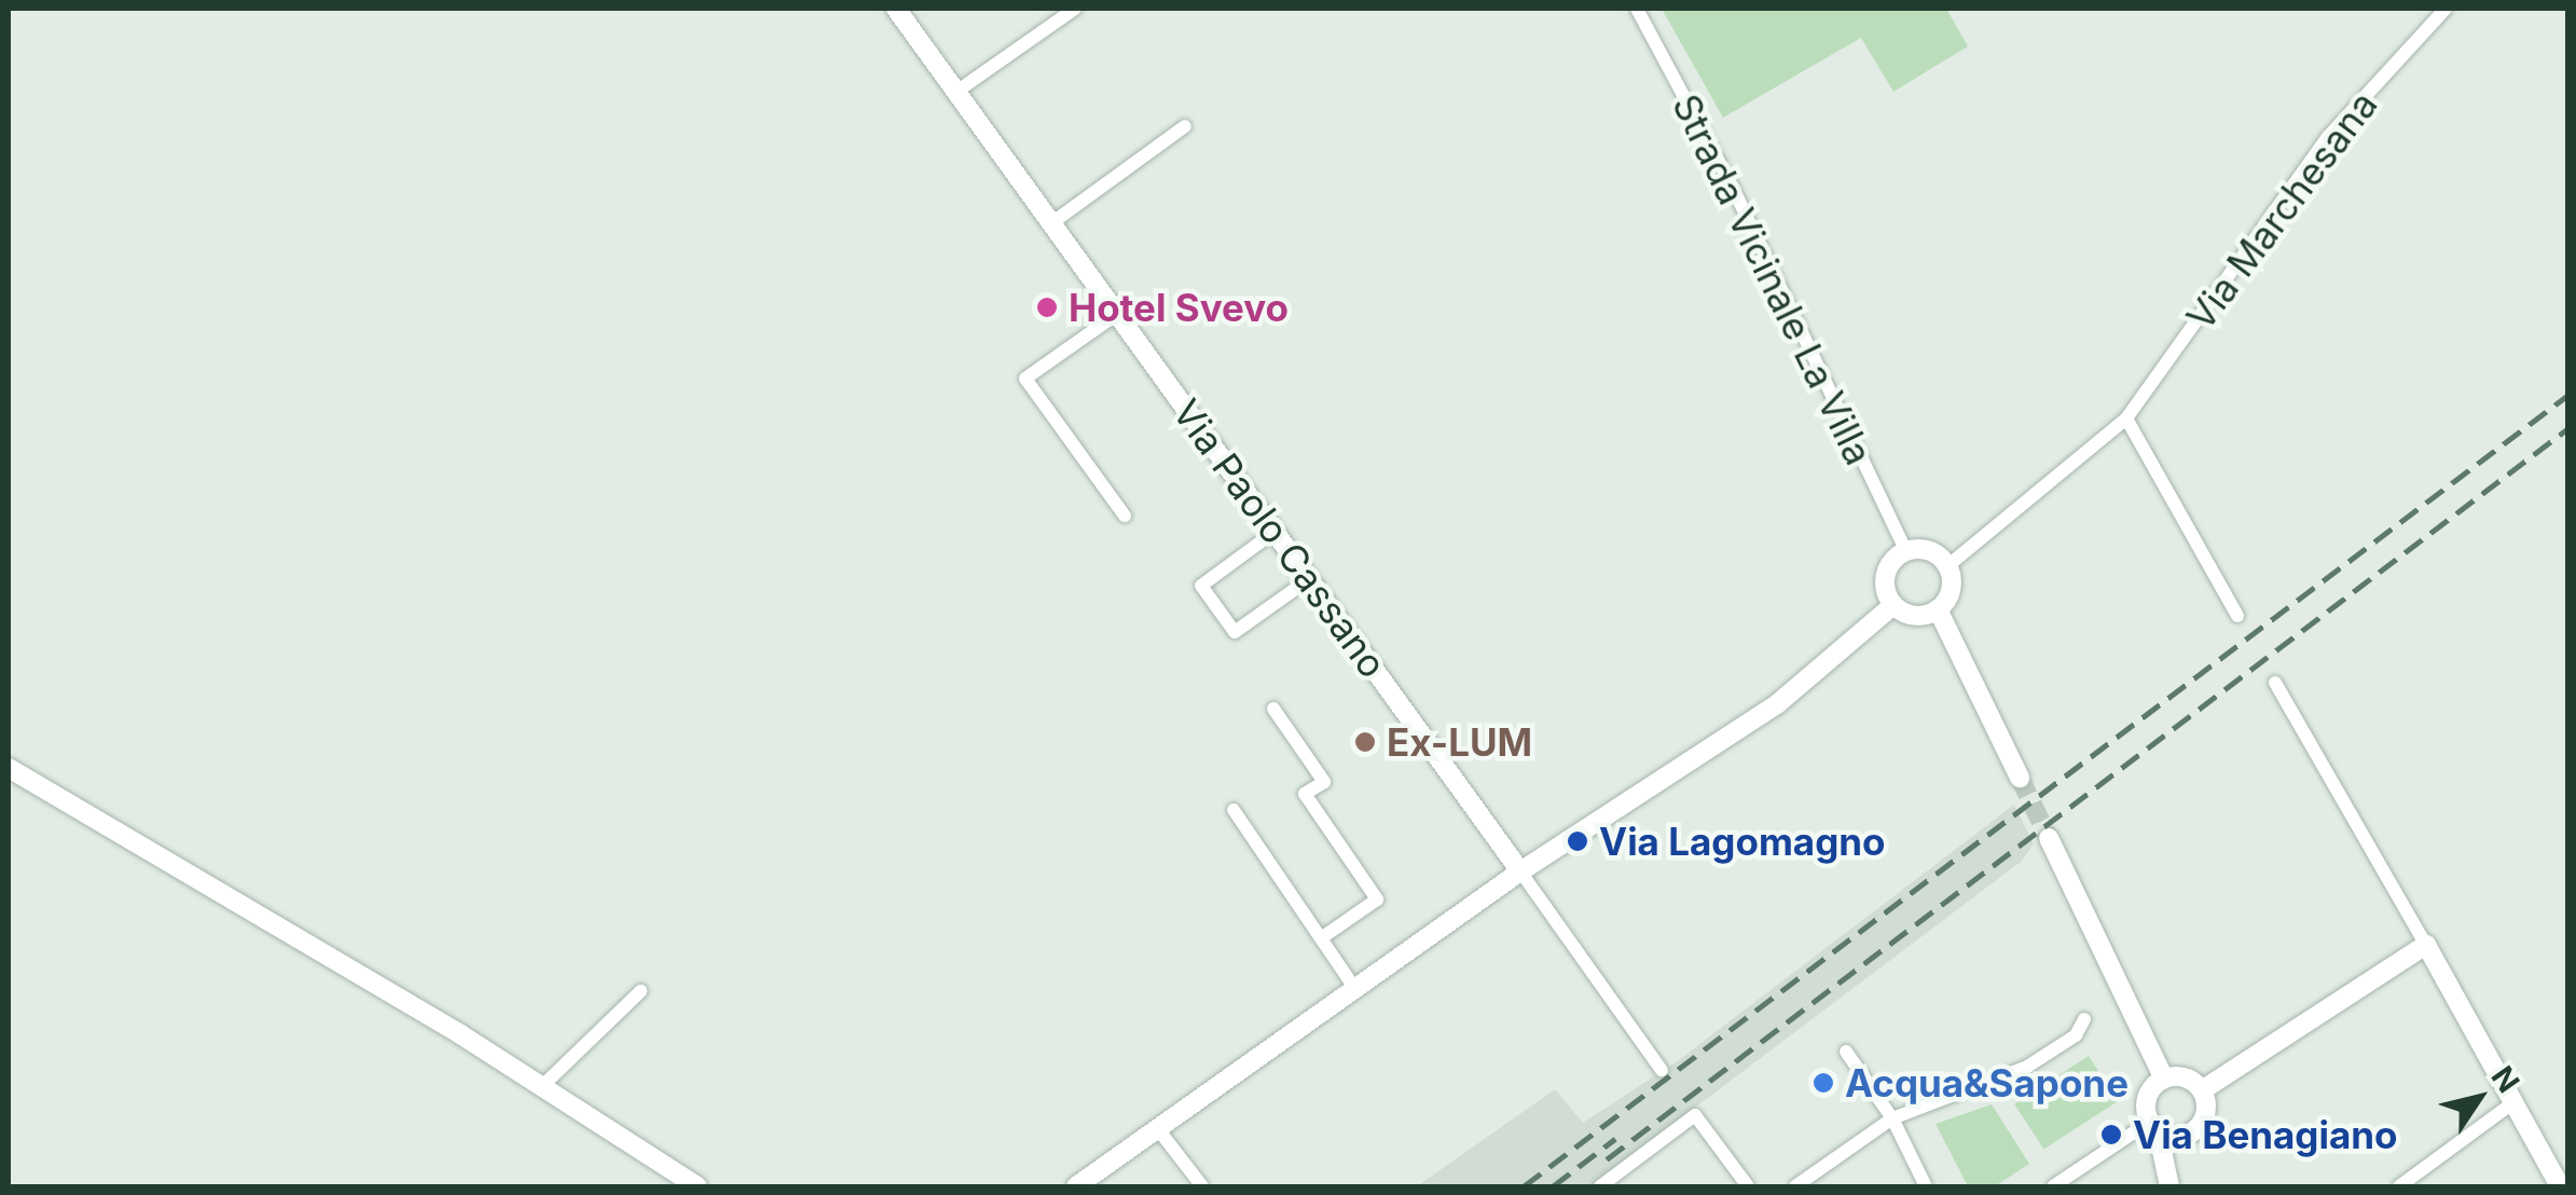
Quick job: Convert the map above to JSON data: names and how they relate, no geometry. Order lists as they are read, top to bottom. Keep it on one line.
{"streets":{"main road":["Via Paolo Cassano"],"street":["Via Marchesana","Strada Vicinale La Villa"]},"places":["Hotel Svevo","Ex-LUM","Via Lagomagno","Acqua&Sapone","Via Benagiano"],"north":"top right"}
